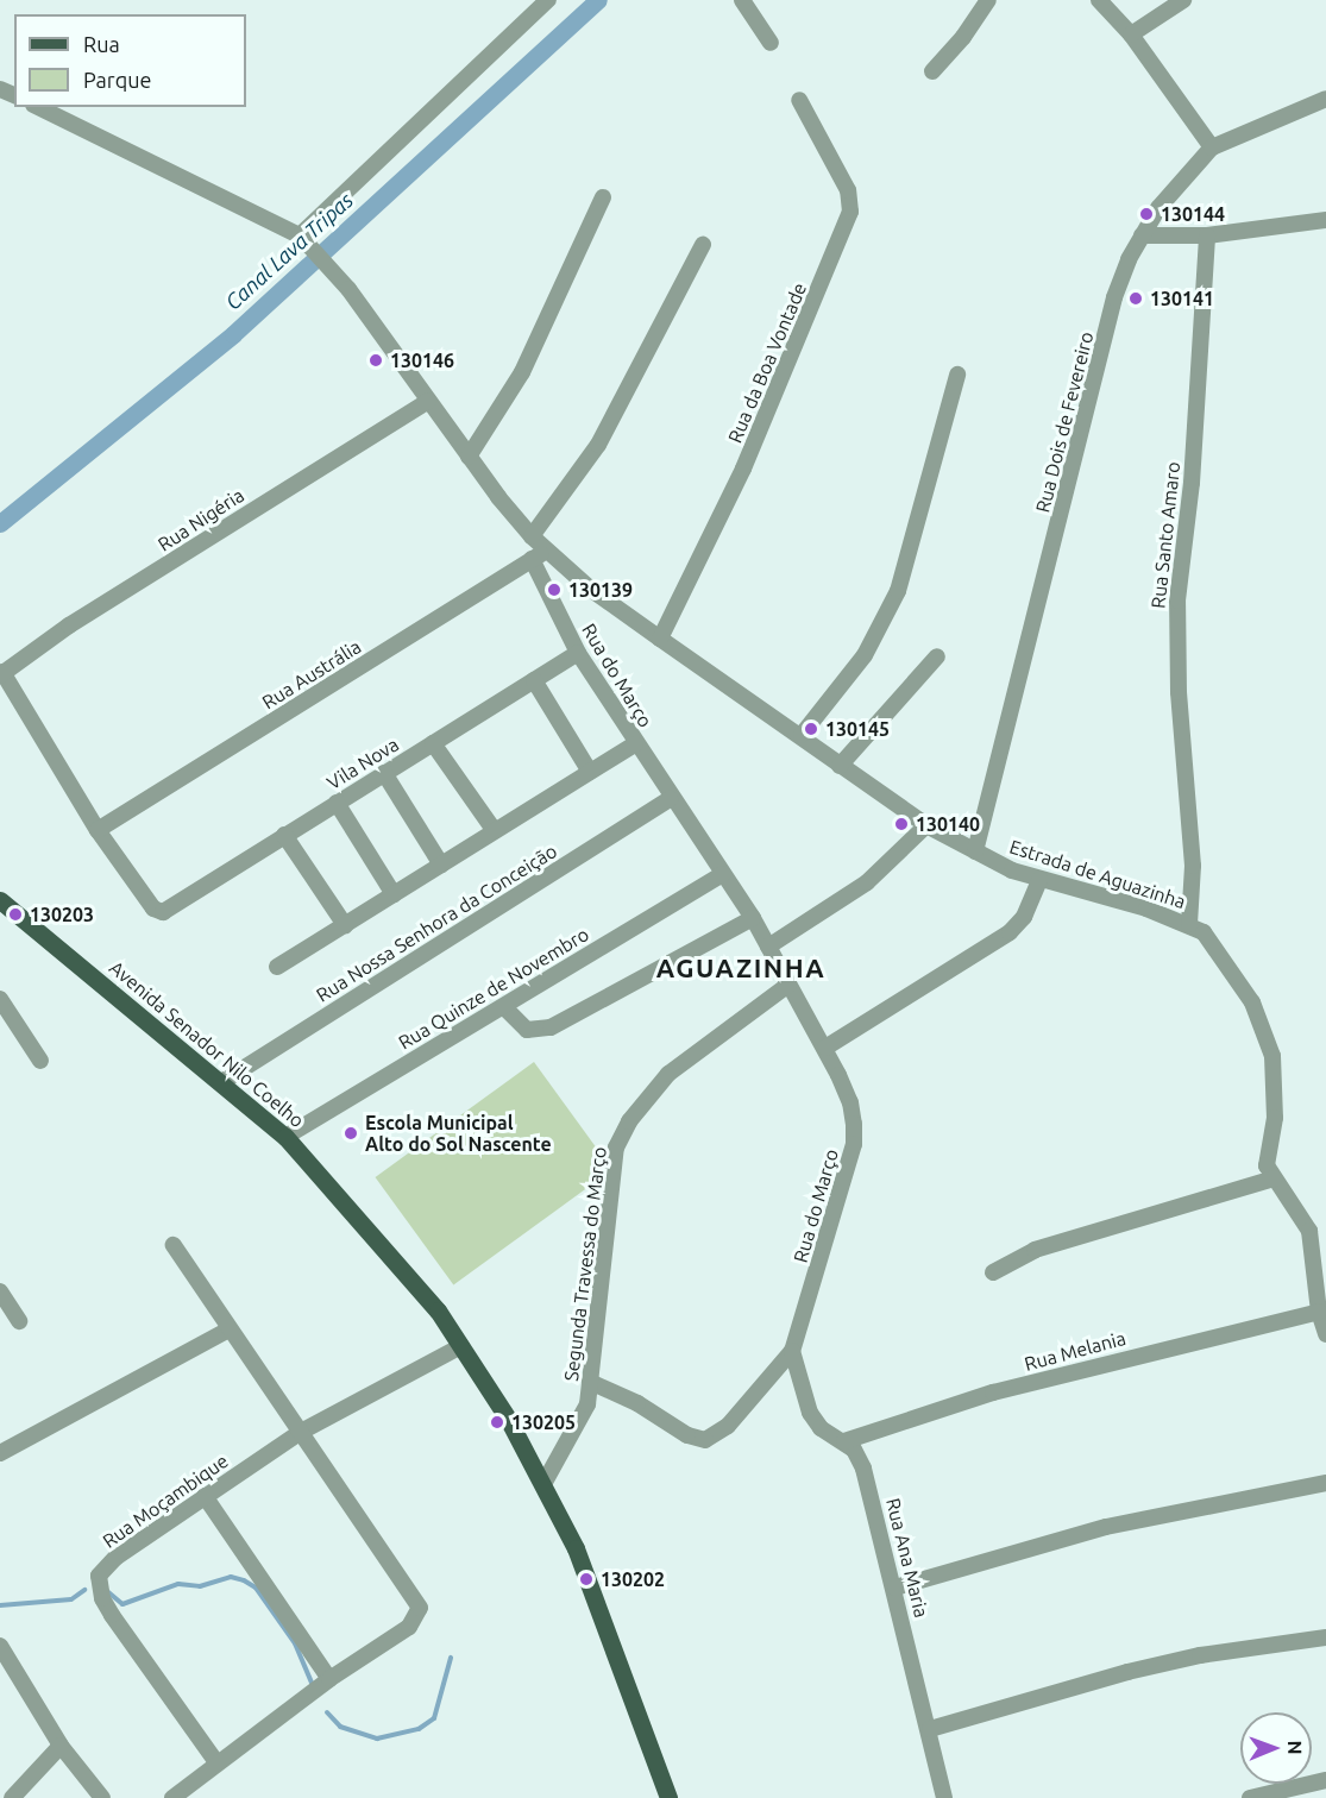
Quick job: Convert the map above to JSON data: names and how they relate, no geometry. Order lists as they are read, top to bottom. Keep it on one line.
{"streets":{"main road":["Avenida Senador Nilo Coelho"],"street":["Rua da Boa Vontade","Rua Dois de Fevereiro","Rua Nigéria","Rua Santo Amaro","Rua Austrália","Rua do Março","Vila Nova","Estrada de Aguazinha","Rua Nossa Senhora da Conceição","Rua Quinze de Novembro","Segunda Travessa do Março","Rua Melania","Rua Moçambique","Rua Ana Maria"]},"crossings":[["Rua da Boa Vontade","Estrada de Aguazinha"],["Rua Dois de Fevereiro","Estrada de Aguazinha"],["Rua Nigéria","Estrada de Aguazinha"],["Rua Santo Amaro","Estrada de Aguazinha"],["Rua Austrália","Rua do Março"],["Rua Austrália","Vila Nova"],["Rua Austrália","Estrada de Aguazinha"],["Rua do Março","Vila Nova"],["Rua do Março","Estrada de Aguazinha"],["Rua do Março","Rua Nossa Senhora da Conceição"],["Rua do Março","Rua Quinze de Novembro"],["Rua do Março","Segunda Travessa do Março"],["Rua do Março","Rua Ana Maria"],["Estrada de Aguazinha","Rua Melania"],["Rua Nossa Senhora da Conceição","Avenida Senador Nilo Coelho"],["Rua Quinze de Novembro","Avenida Senador Nilo Coelho"],["Avenida Senador Nilo Coelho","Segunda Travessa do Março"],["Avenida Senador Nilo Coelho","Rua Moçambique"],["Rua Melania","Rua Ana Maria"]],"districts":["AGUAZINHA"],"water":["Canal Lava Tripas"],"places":["130144","130141","130146","130139","130145","130140","130203","Escola Municipal Alto do Sol Nascente","130205","130202"],"legend":["Rua","Parque"],"north":"right"}
